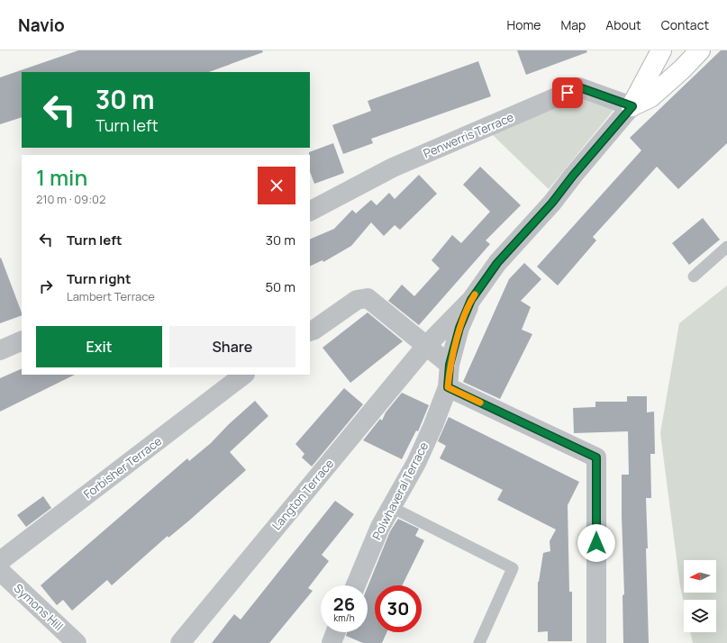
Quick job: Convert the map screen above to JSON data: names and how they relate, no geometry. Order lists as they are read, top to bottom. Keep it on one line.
{"streets":{"street":["Penwerris Terrace","Forbisher Terrace","Polwhaveral Terrace","Langton Terrace","Symons Hill"]},"crossings":[["Polwhaveral Terrace","Langton Terrace"]],"north":"left","page":{"header":"Navio","nav":["Home","Map","About","Contact"],"turn":["30 m","Turn left"],"heading":["1 min","210 m · 09:02"],"list":[{"name":"Turn left","value":"30 m"},{"name":"Turn right","note":"Lambert Terrace","value":"50 m"}],"buttons":["Exit","Share"],"speed":"26 km/h","limit":"30"}}
